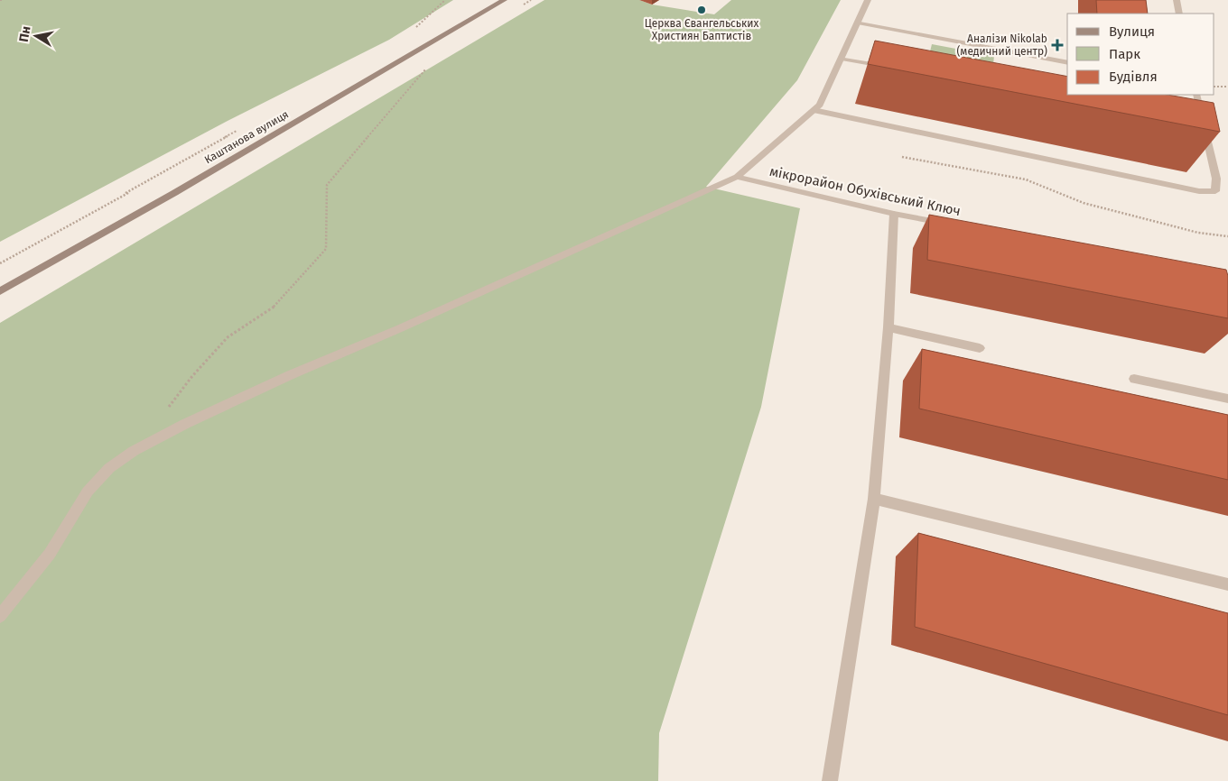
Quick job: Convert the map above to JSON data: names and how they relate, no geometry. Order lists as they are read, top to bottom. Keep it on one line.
{"streets":{"main road":["Каштанова вулиця"],"street":["мікрорайон Обухівський Ключ"]},"places":{"other":["Церква Євангельських Християн Баптистів"],"health":["Аналiзи Nikolab (медичний центр)"]},"legend":["Вулиця","Парк","Будівля"],"north":"left"}
